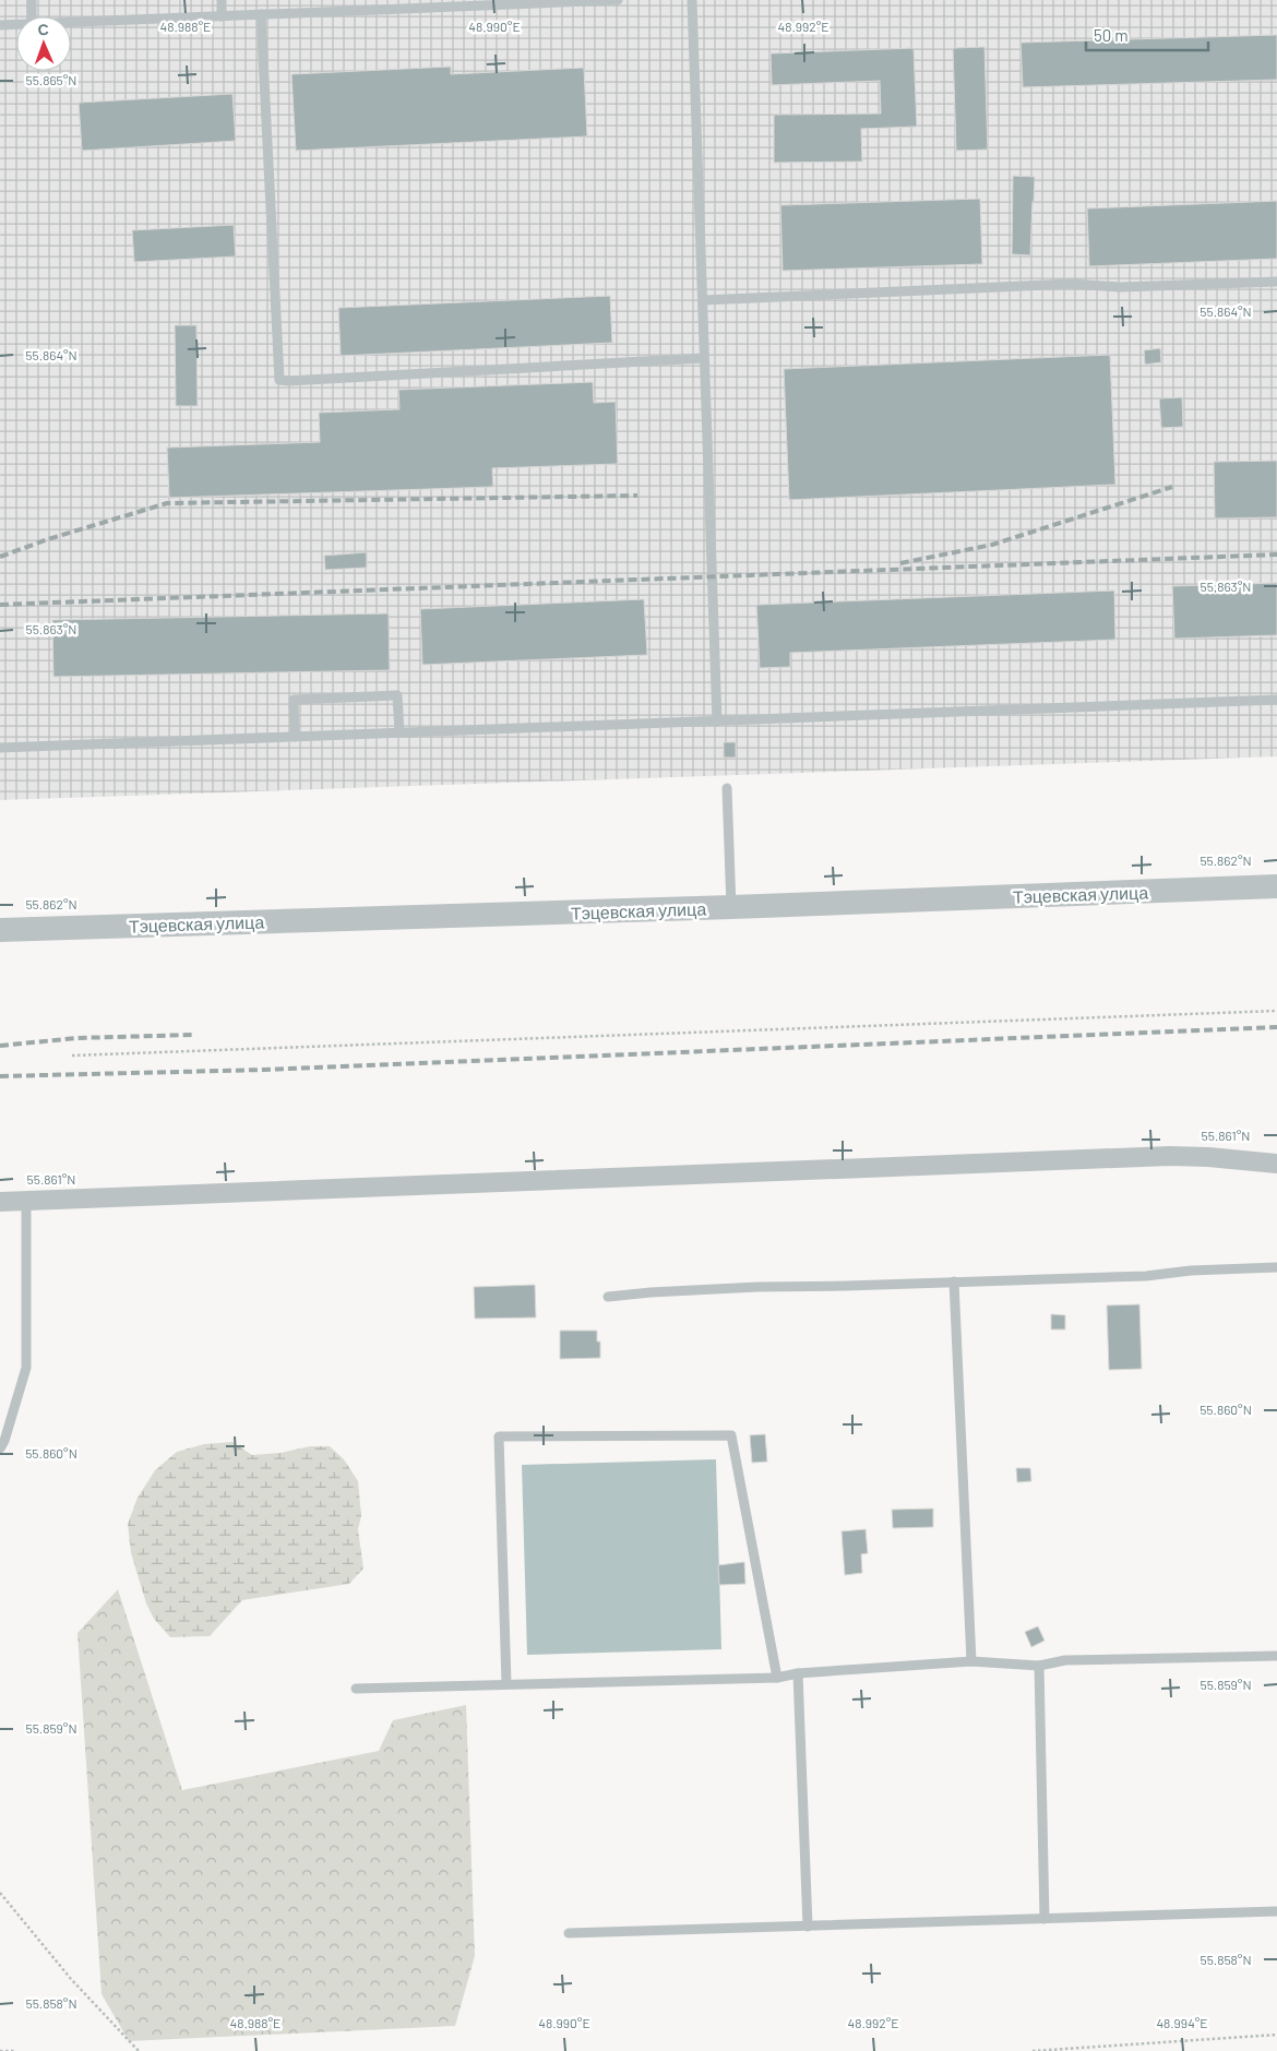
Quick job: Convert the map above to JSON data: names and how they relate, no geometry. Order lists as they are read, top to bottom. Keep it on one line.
{"streets":{"street":["Тэцевская улица"]},"scale_bar":"50 m","north":"top","coordinates":["48.988°E","48.990°E","48.992°E","55.865°N","55.864°N","55.863°N","55.862°N","55.861°N","55.860°N","55.859°N","55.858°N","48.994°E"]}
